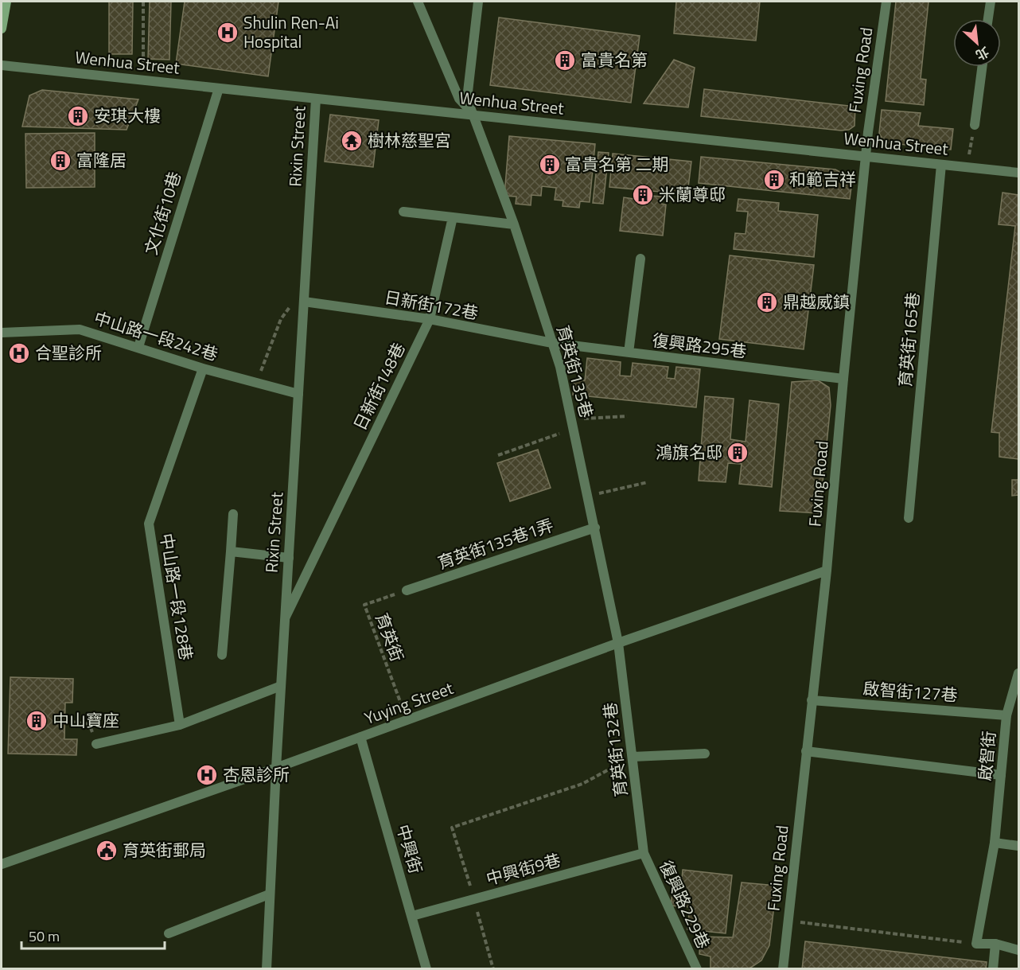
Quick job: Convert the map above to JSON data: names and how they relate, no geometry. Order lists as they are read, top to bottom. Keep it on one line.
{"streets":{"street":["Wenhua Street","Fuxing Road","Rixin Street","文化街10巷","日新街172巷","中山路一段242巷","育英街165巷","復興路295巷","育英街135巷","日新街148巷","育英街135巷1弄","中山路一段128巷","啟智街127巷","Yuying Street","育英街132巷","啟智街","中興街","中興街9巷","復興路229巷"],"path":["育英街"]},"crossings":[["Wenhua Street","Fuxing Road"],["Wenhua Street","Rixin Street"],["Wenhua Street","文化街10巷"],["Wenhua Street","育英街165巷"],["Wenhua Street","育英街135巷"],["Fuxing Road","復興路295巷"],["Fuxing Road","啟智街127巷"],["Fuxing Road","Yuying Street"],["Rixin Street","日新街172巷"],["Rixin Street","中山路一段242巷"],["Rixin Street","日新街148巷"],["Rixin Street","Yuying Street"],["文化街10巷","中山路一段242巷"],["日新街172巷","復興路295巷"],["日新街172巷","育英街135巷"],["日新街172巷","日新街148巷"],["中山路一段242巷","中山路一段128巷"],["復興路295巷","育英街135巷"],["育英街135巷","育英街135巷1弄"],["育英街135巷","Yuying Street"],["育英街135巷","育英街132巷"],["育英街135巷1弄","育英街"],["育英街","Yuying Street"],["啟智街127巷","啟智街"],["Yuying Street","育英街132巷"],["Yuying Street","中興街"],["育英街132巷","中興街9巷"],["育英街132巷","復興路229巷"],["中興街","中興街9巷"],["中興街9巷","復興路229巷"]],"places":{"hospital":["Shulin Ren-Ai Hospital","合聖診所","杏恩診所"],"building":["富貴名第","安琪大樓","富隆居","富貴名第 二期","和範吉祥","米蘭尊邸","鼎越威鎮","鴻旗名邸","中山寶座"],"temple":["樹林慈聖宮"],"public building":["育英街郵局"]},"scale_bar":"50 m","north":"bottom right"}
